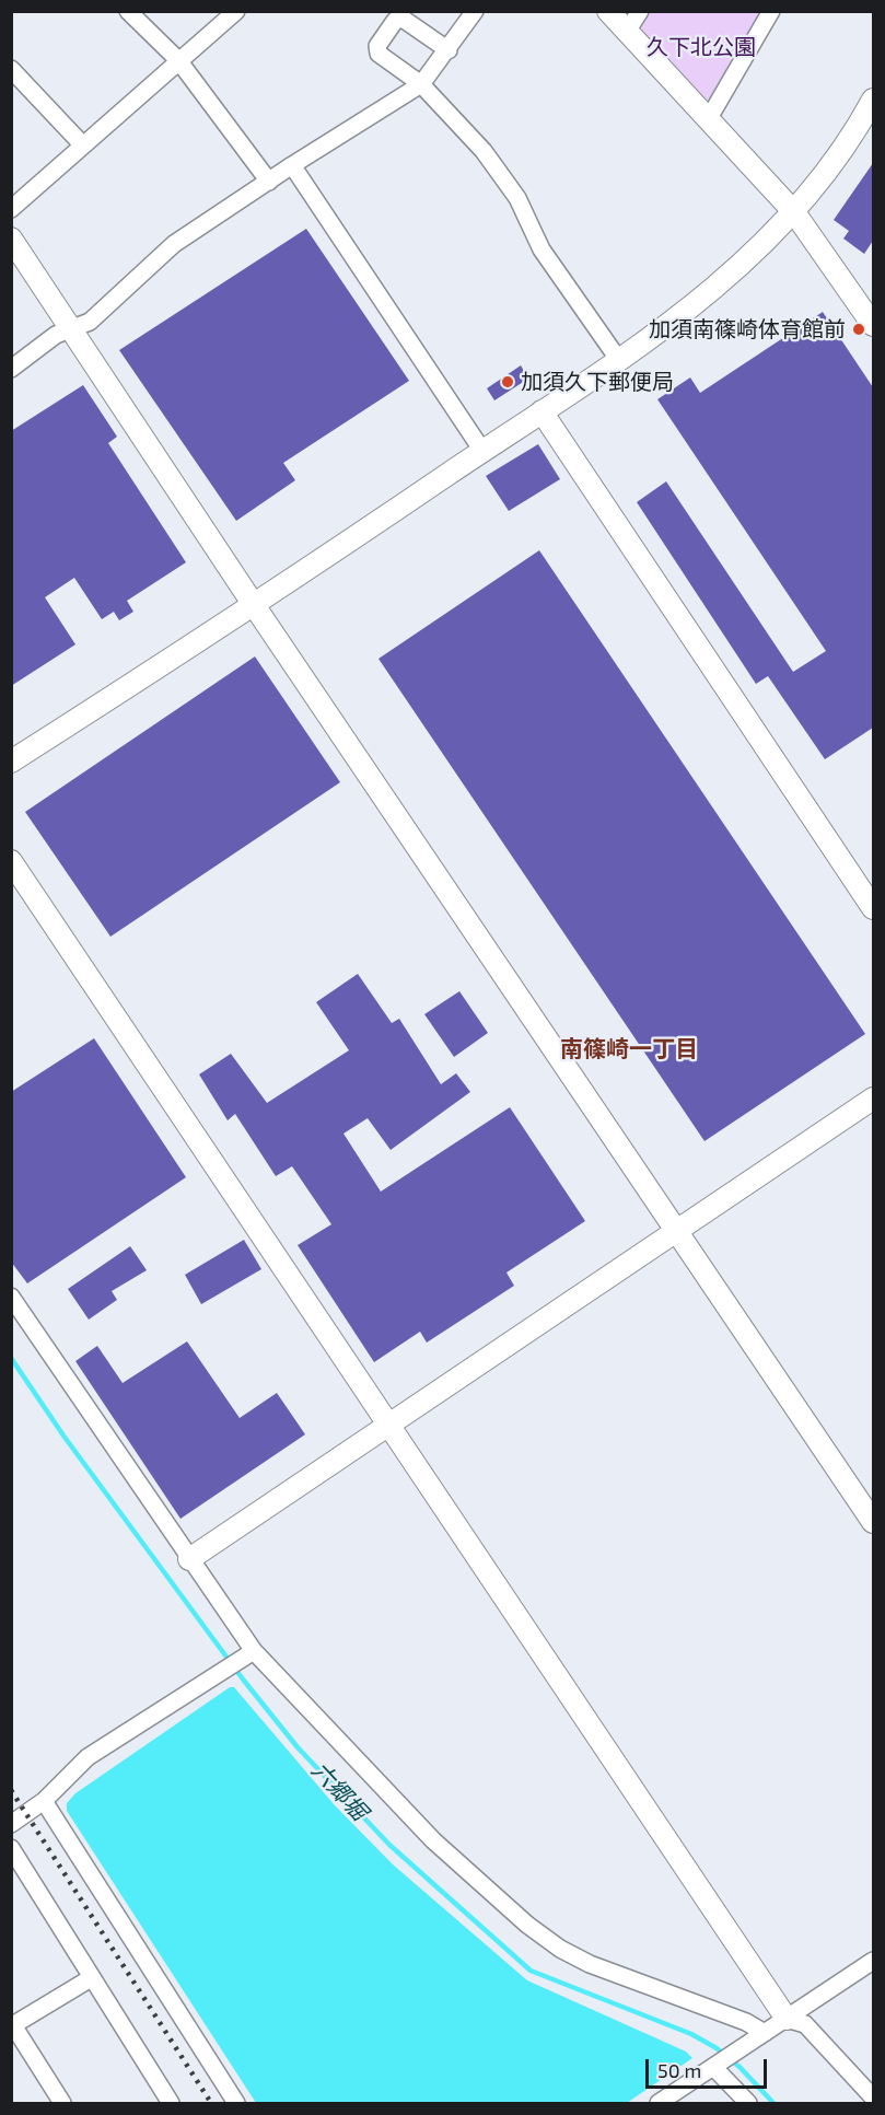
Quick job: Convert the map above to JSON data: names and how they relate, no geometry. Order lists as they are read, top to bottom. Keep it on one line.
{"districts":["南篠崎一丁目"],"water":["六郷堀"],"parks":["久下北公園"],"places":["加須南篠崎体育館前","加須久下郵便局"],"scale_bar":"50 m"}
